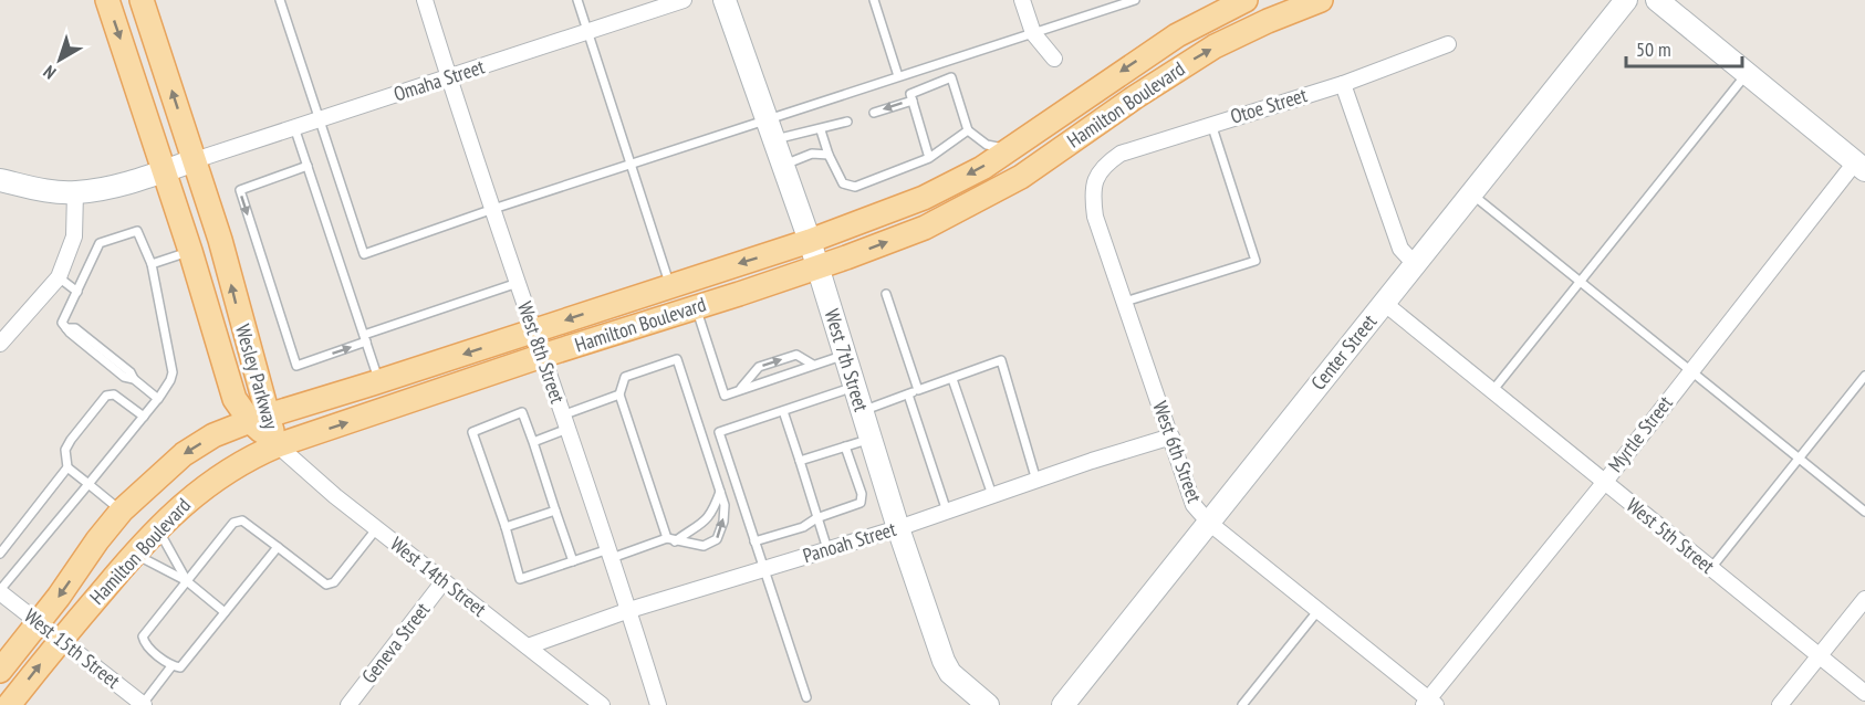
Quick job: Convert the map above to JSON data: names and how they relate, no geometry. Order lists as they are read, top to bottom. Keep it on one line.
{"streets":{"main road":["Hamilton Boulevard","Center Street","West 7th Street","Wesley Parkway"],"street":["Omaha Street","Otoe Street","West 8th Street","Myrtle Street","West 6th Street","West 5th Street","Panoah Street","West 14th Street","Geneva Street","West 15th Street"]},"crossings":[["Omaha Street","West 8th Street"],["Omaha Street","Wesley Parkway"],["Hamilton Boulevard","West 8th Street"],["Hamilton Boulevard","West 7th Street"],["Hamilton Boulevard","Wesley Parkway"],["Hamilton Boulevard","West 14th Street"],["Hamilton Boulevard","West 15th Street"],["Otoe Street","West 6th Street"],["West 8th Street","Panoah Street"],["Center Street","West 6th Street"],["Center Street","West 5th Street"],["West 7th Street","Panoah Street"],["Wesley Parkway","West 14th Street"],["Myrtle Street","West 6th Street"],["Myrtle Street","West 5th Street"],["West 6th Street","Panoah Street"],["Panoah Street","West 14th Street"],["West 14th Street","Geneva Street"]],"scale_bar":"50 m","north":"bottom left"}
